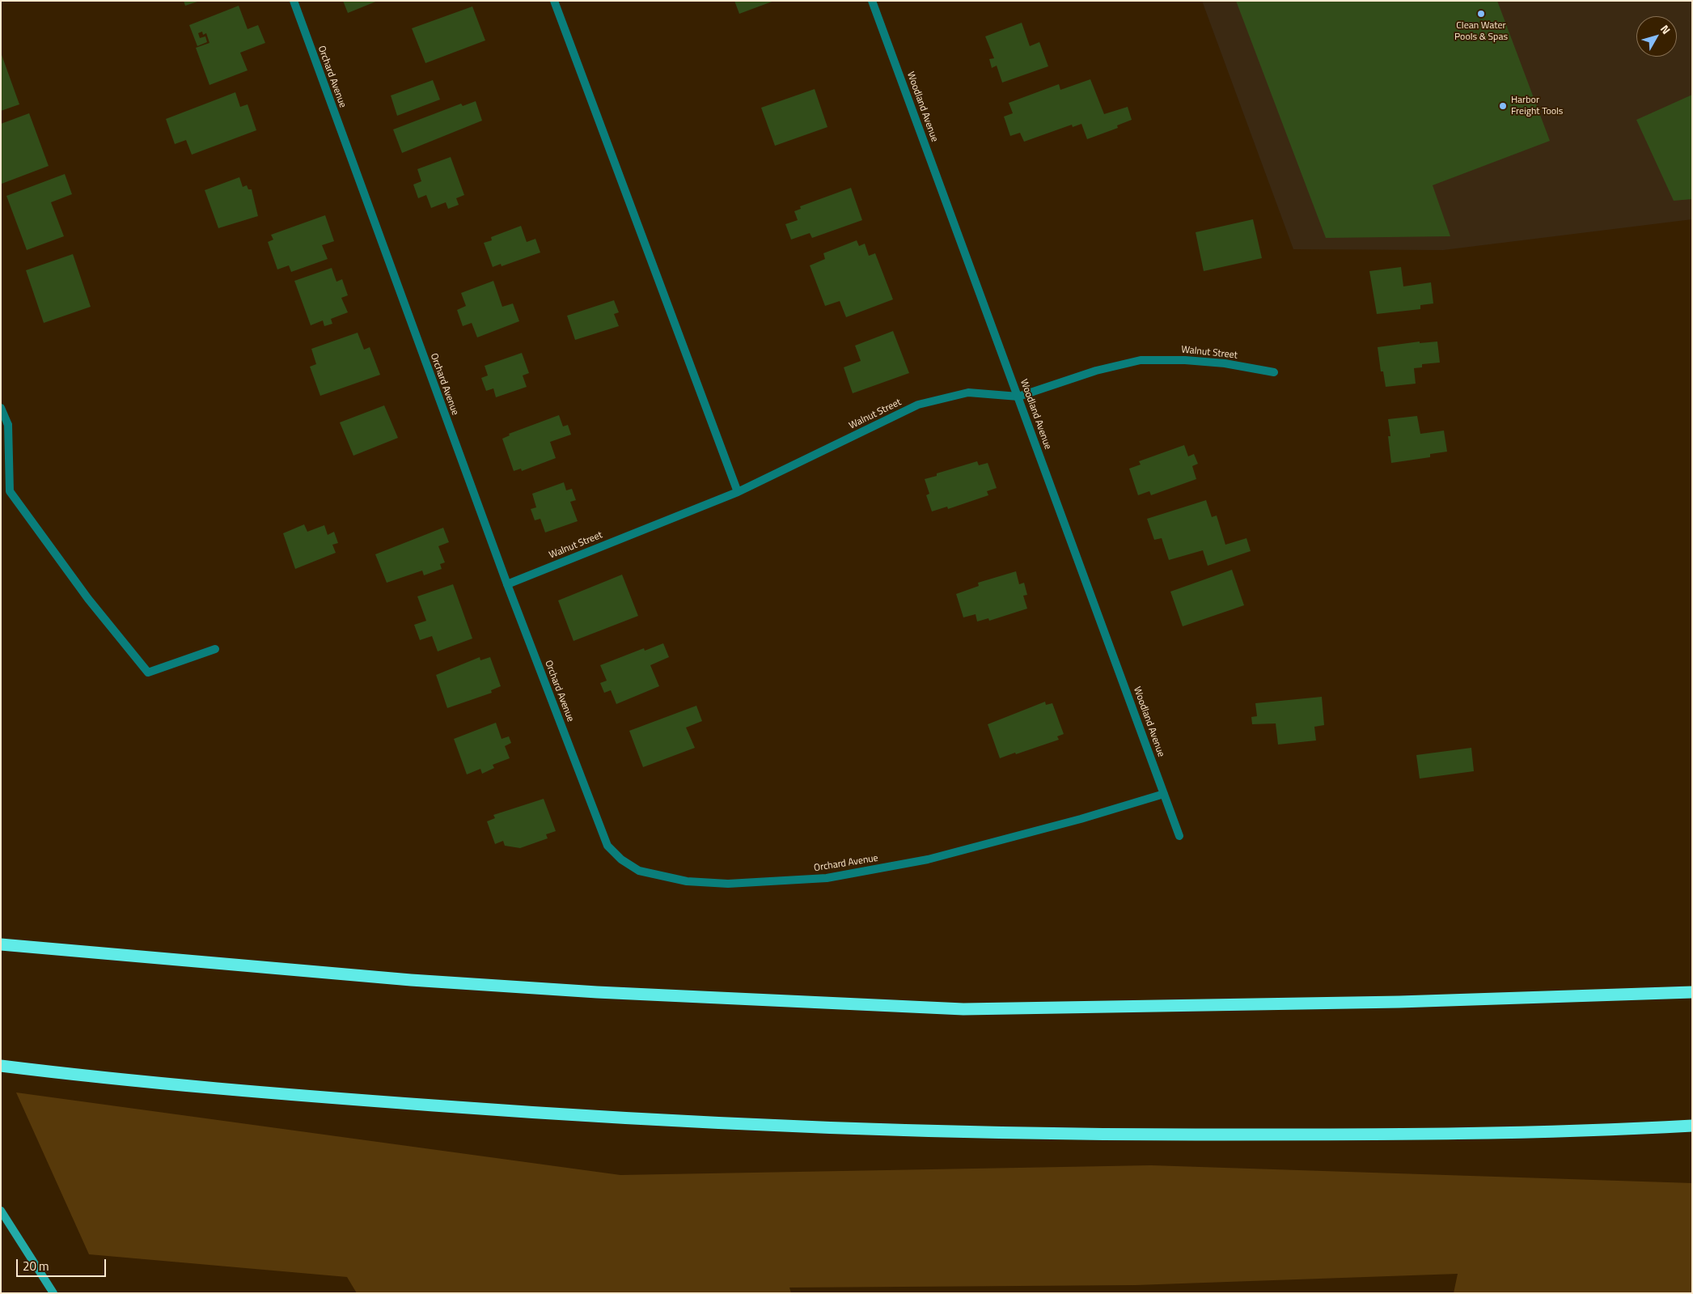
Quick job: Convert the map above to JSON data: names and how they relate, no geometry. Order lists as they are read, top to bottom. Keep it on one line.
{"streets":{"street":["Orchard Avenue","Woodland Avenue","Walnut Street"]},"crossings":[["Orchard Avenue","Woodland Avenue"],["Orchard Avenue","Walnut Street"],["Woodland Avenue","Walnut Street"]],"places":["Clean Water Pools & Spas","Harbor Freight Tools"],"scale_bar":"20 m","north":"top right"}
